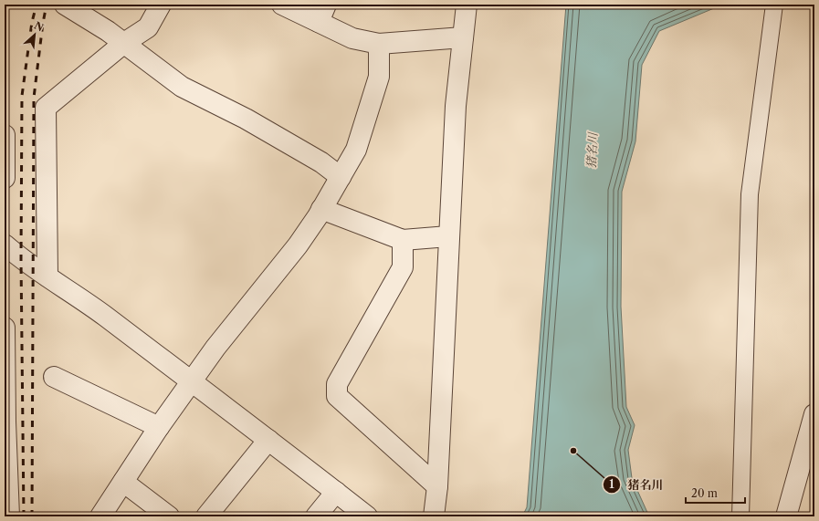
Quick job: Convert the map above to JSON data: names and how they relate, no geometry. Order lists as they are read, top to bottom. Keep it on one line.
{"water":["猪名川"],"places":["猪名川"],"scale_bar":"20 m","north":"top right"}
